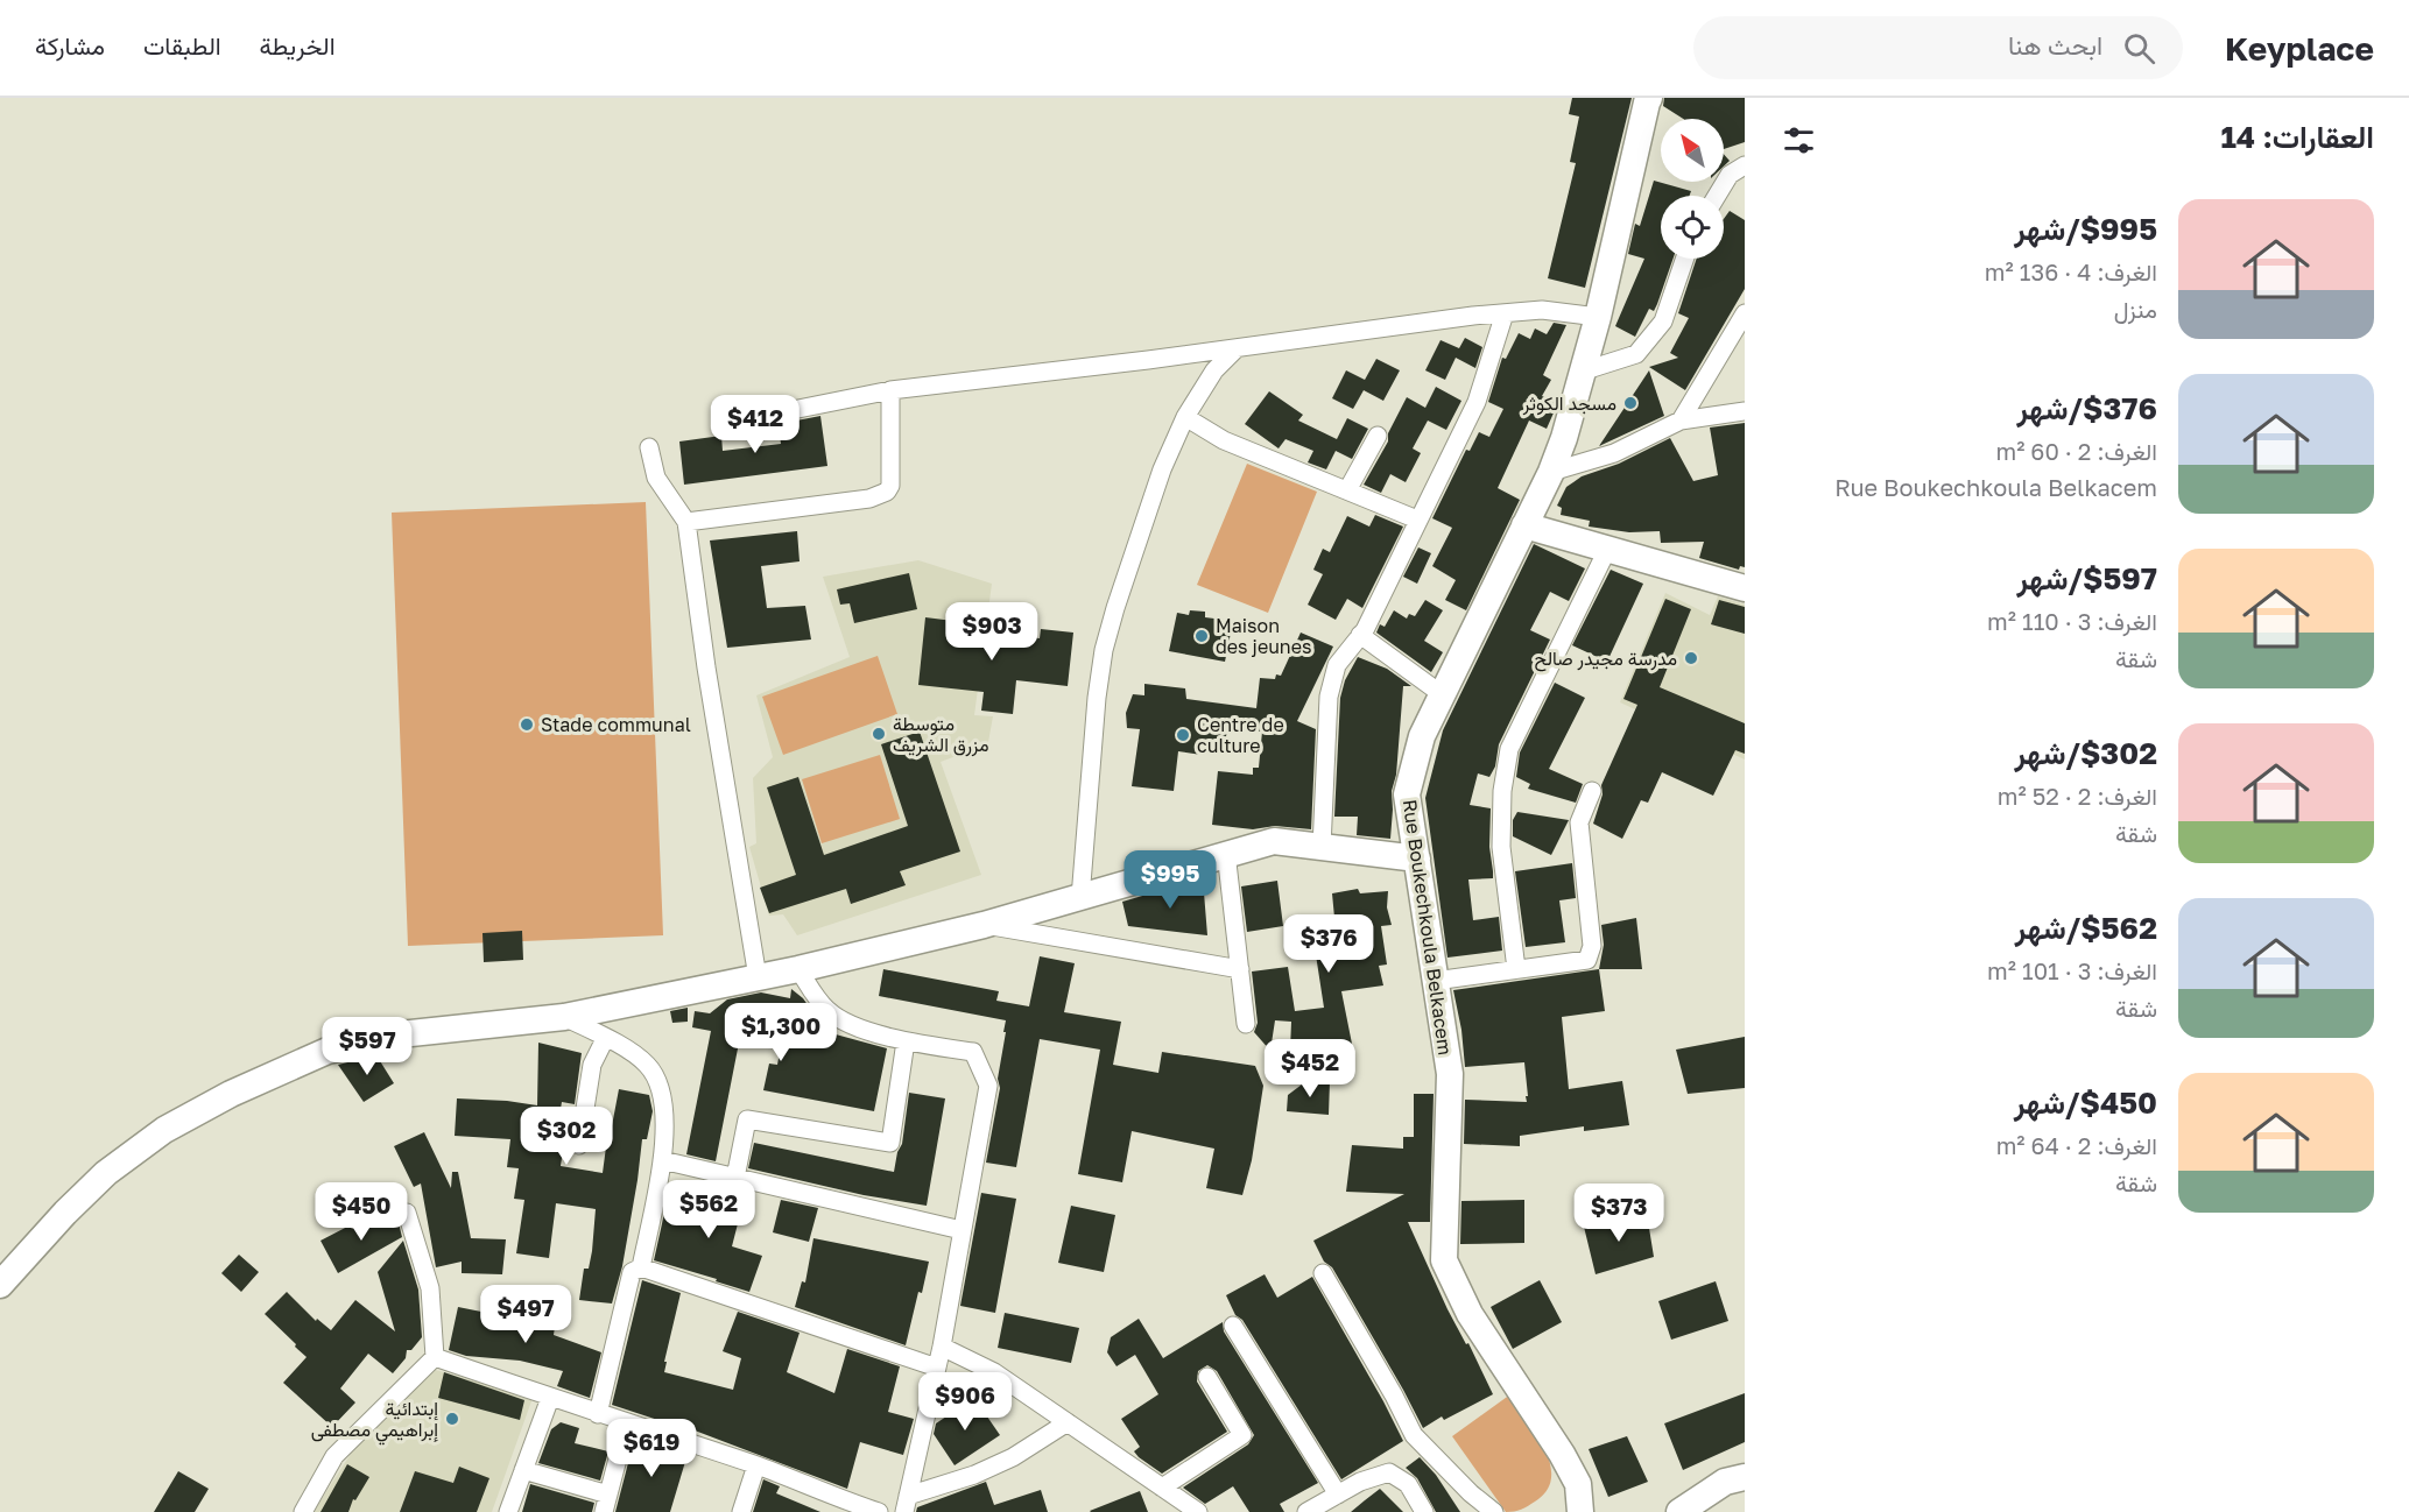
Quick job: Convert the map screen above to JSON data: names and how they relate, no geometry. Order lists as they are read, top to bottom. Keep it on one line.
{"streets":{"street":["Rue Boukechkoula Belkacem"]},"places":["مسجد الكوثر","Maison des jeunes","مدرسة مجيدر صالح","Stade communal","متوسطة مزرق الشريف","Centre de culture","إبتدائية إبراهيمي مصطفى"],"north":"top left","page":{"header":"Keyplace","search":"ابحث هنا","nav":["الخريطة","الطبقات","مشاركة"],"heading":"العقارات: 14","list":[{"name":"$995/شهر","note":"الغرف: 4 · 136 m² · منزل"},{"name":"$376/شهر","note":"الغرف: 2 · 60 m² · Rue Boukechkoula Belkacem"},{"name":"$597/شهر","note":"الغرف: 3 · 110 m² · شقة"},{"name":"$302/شهر","note":"الغرف: 2 · 52 m² · شقة"},{"name":"$562/شهر","note":"الغرف: 3 · 101 m² · شقة"},{"name":"$450/شهر","note":"الغرف: 2 · 64 m² · شقة"}],"price":["$412","$903","$995","$376","$1,300","$597","$452","$302","$562","$450","$373","$497","$906","$619"]}}
